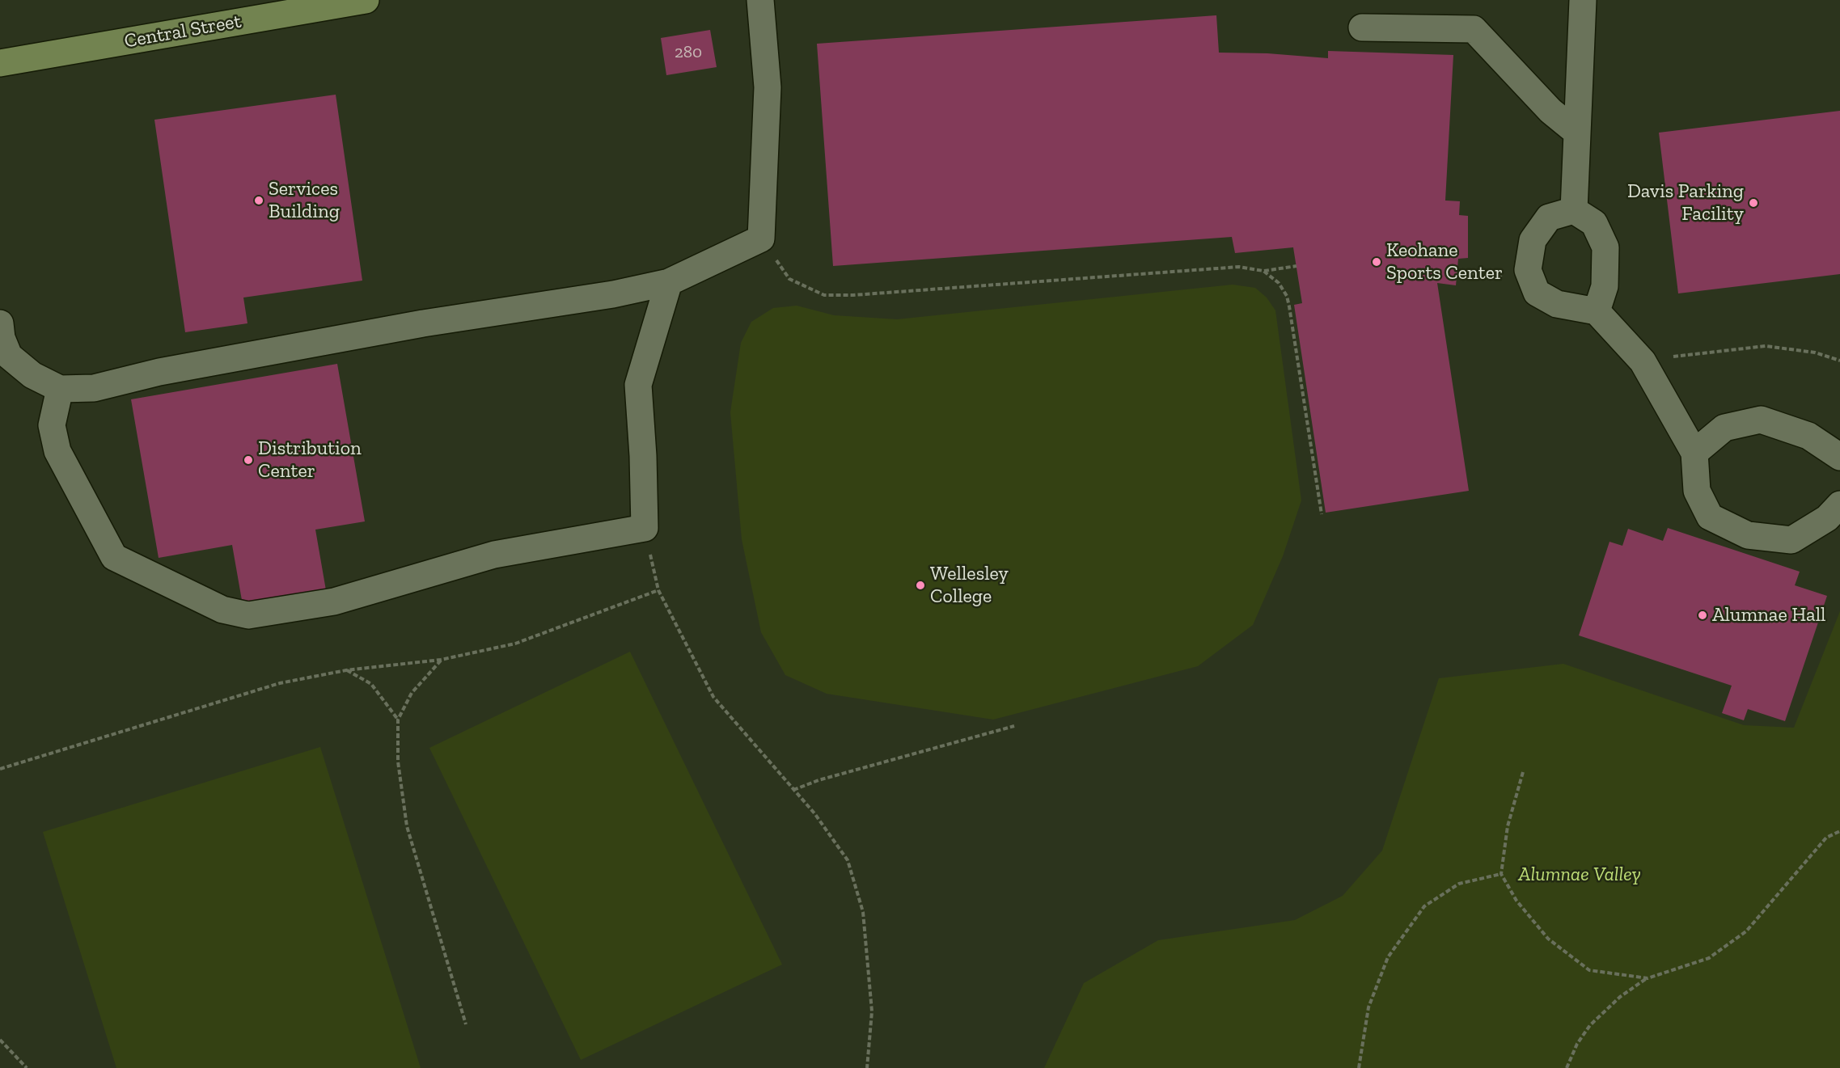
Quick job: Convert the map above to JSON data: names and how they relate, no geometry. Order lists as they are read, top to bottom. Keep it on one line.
{"streets":{"main road":["Central Street"]},"parks":["Alumnae Valley"],"places":["Services Building","Davis Parking Facility","Keohane Sports Center","Distribution Center","Wellesley College","Alumnae Hall"],"house_numbers":["280"]}
